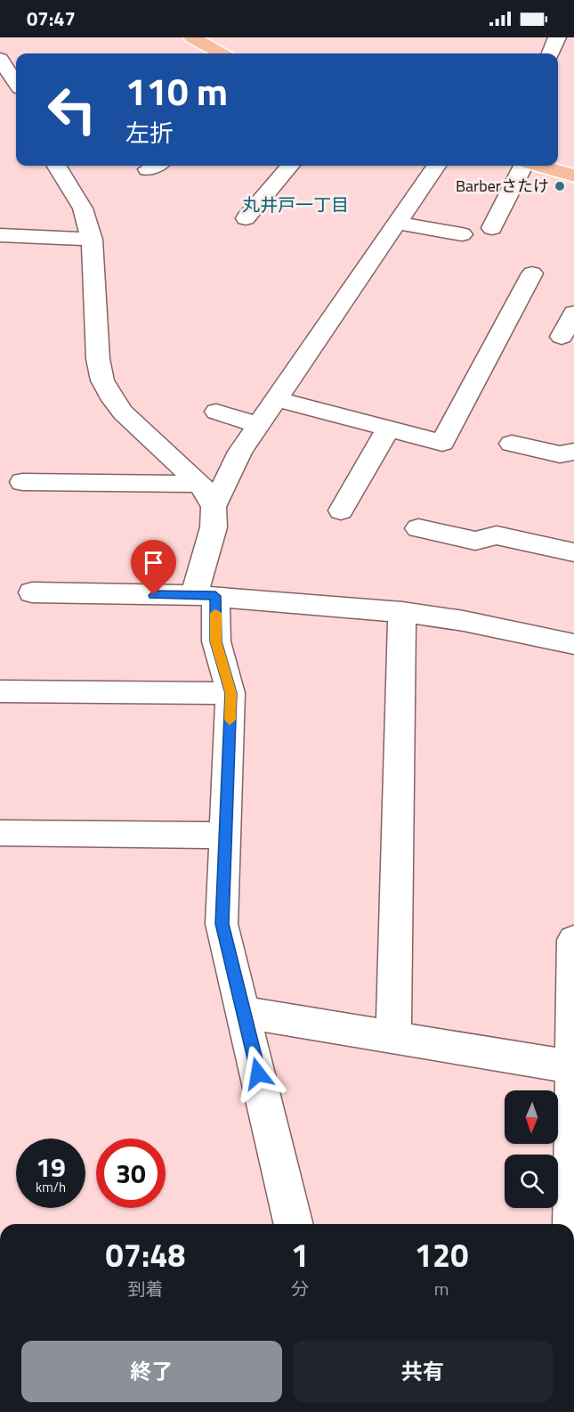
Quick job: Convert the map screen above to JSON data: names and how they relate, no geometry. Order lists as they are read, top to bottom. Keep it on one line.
{"districts":["丸井戸一丁目"],"places":["Barberさたけ"],"north":"bottom","page":{"status":"07:47","turn":["110 m","左折"],"speed":"19 km/h","limit":"30","eta":["07:48","到着","1","分","120","m"],"buttons":["終了","共有"]}}
